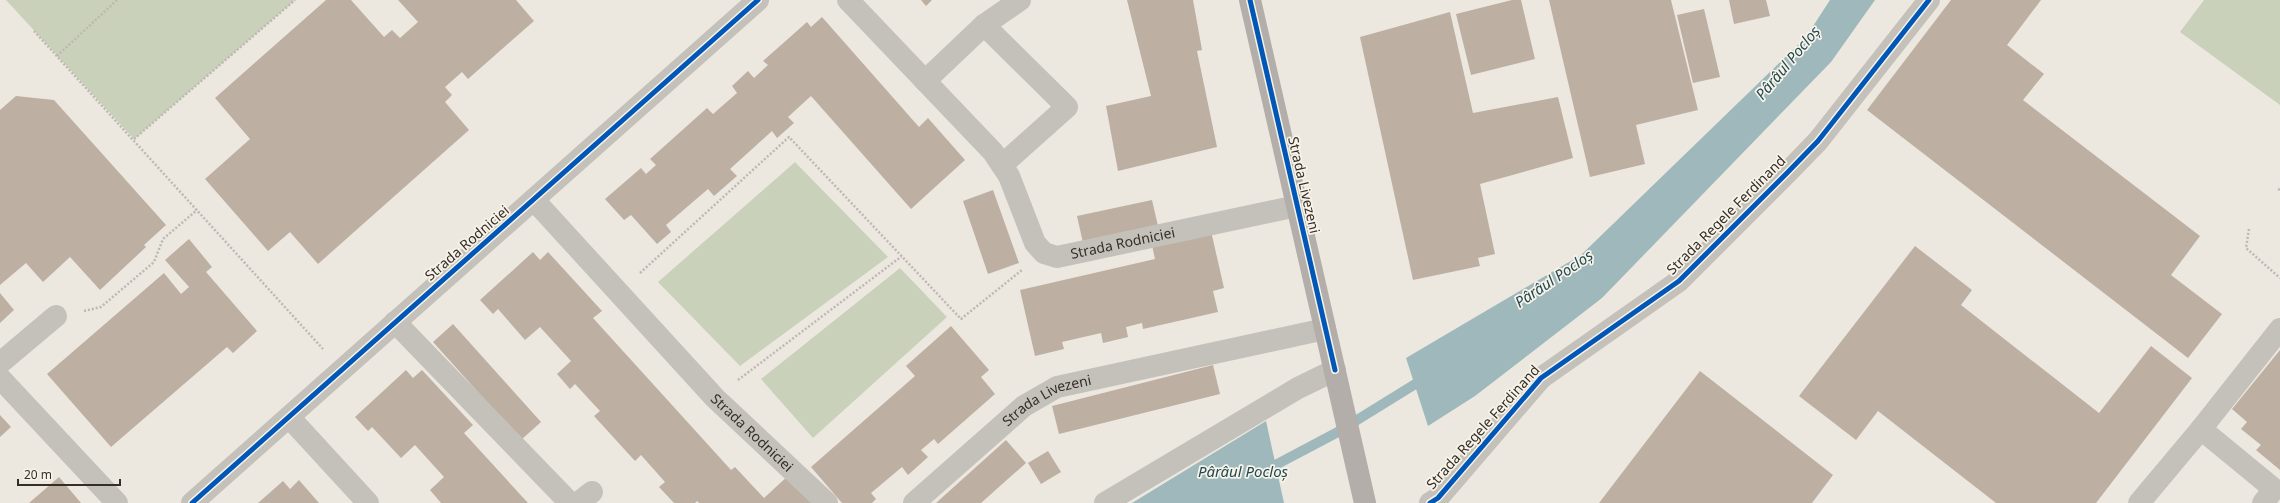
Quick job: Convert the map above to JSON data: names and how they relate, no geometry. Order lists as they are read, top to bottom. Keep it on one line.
{"streets":{"main road":["Strada Livezeni"],"street":["Strada Regele Ferdinand","Strada Rodniciei"]},"crossings":[["Strada Livezeni","Strada Rodniciei"]],"water":["Pârâul Pocloș"],"scale_bar":"20 m"}
